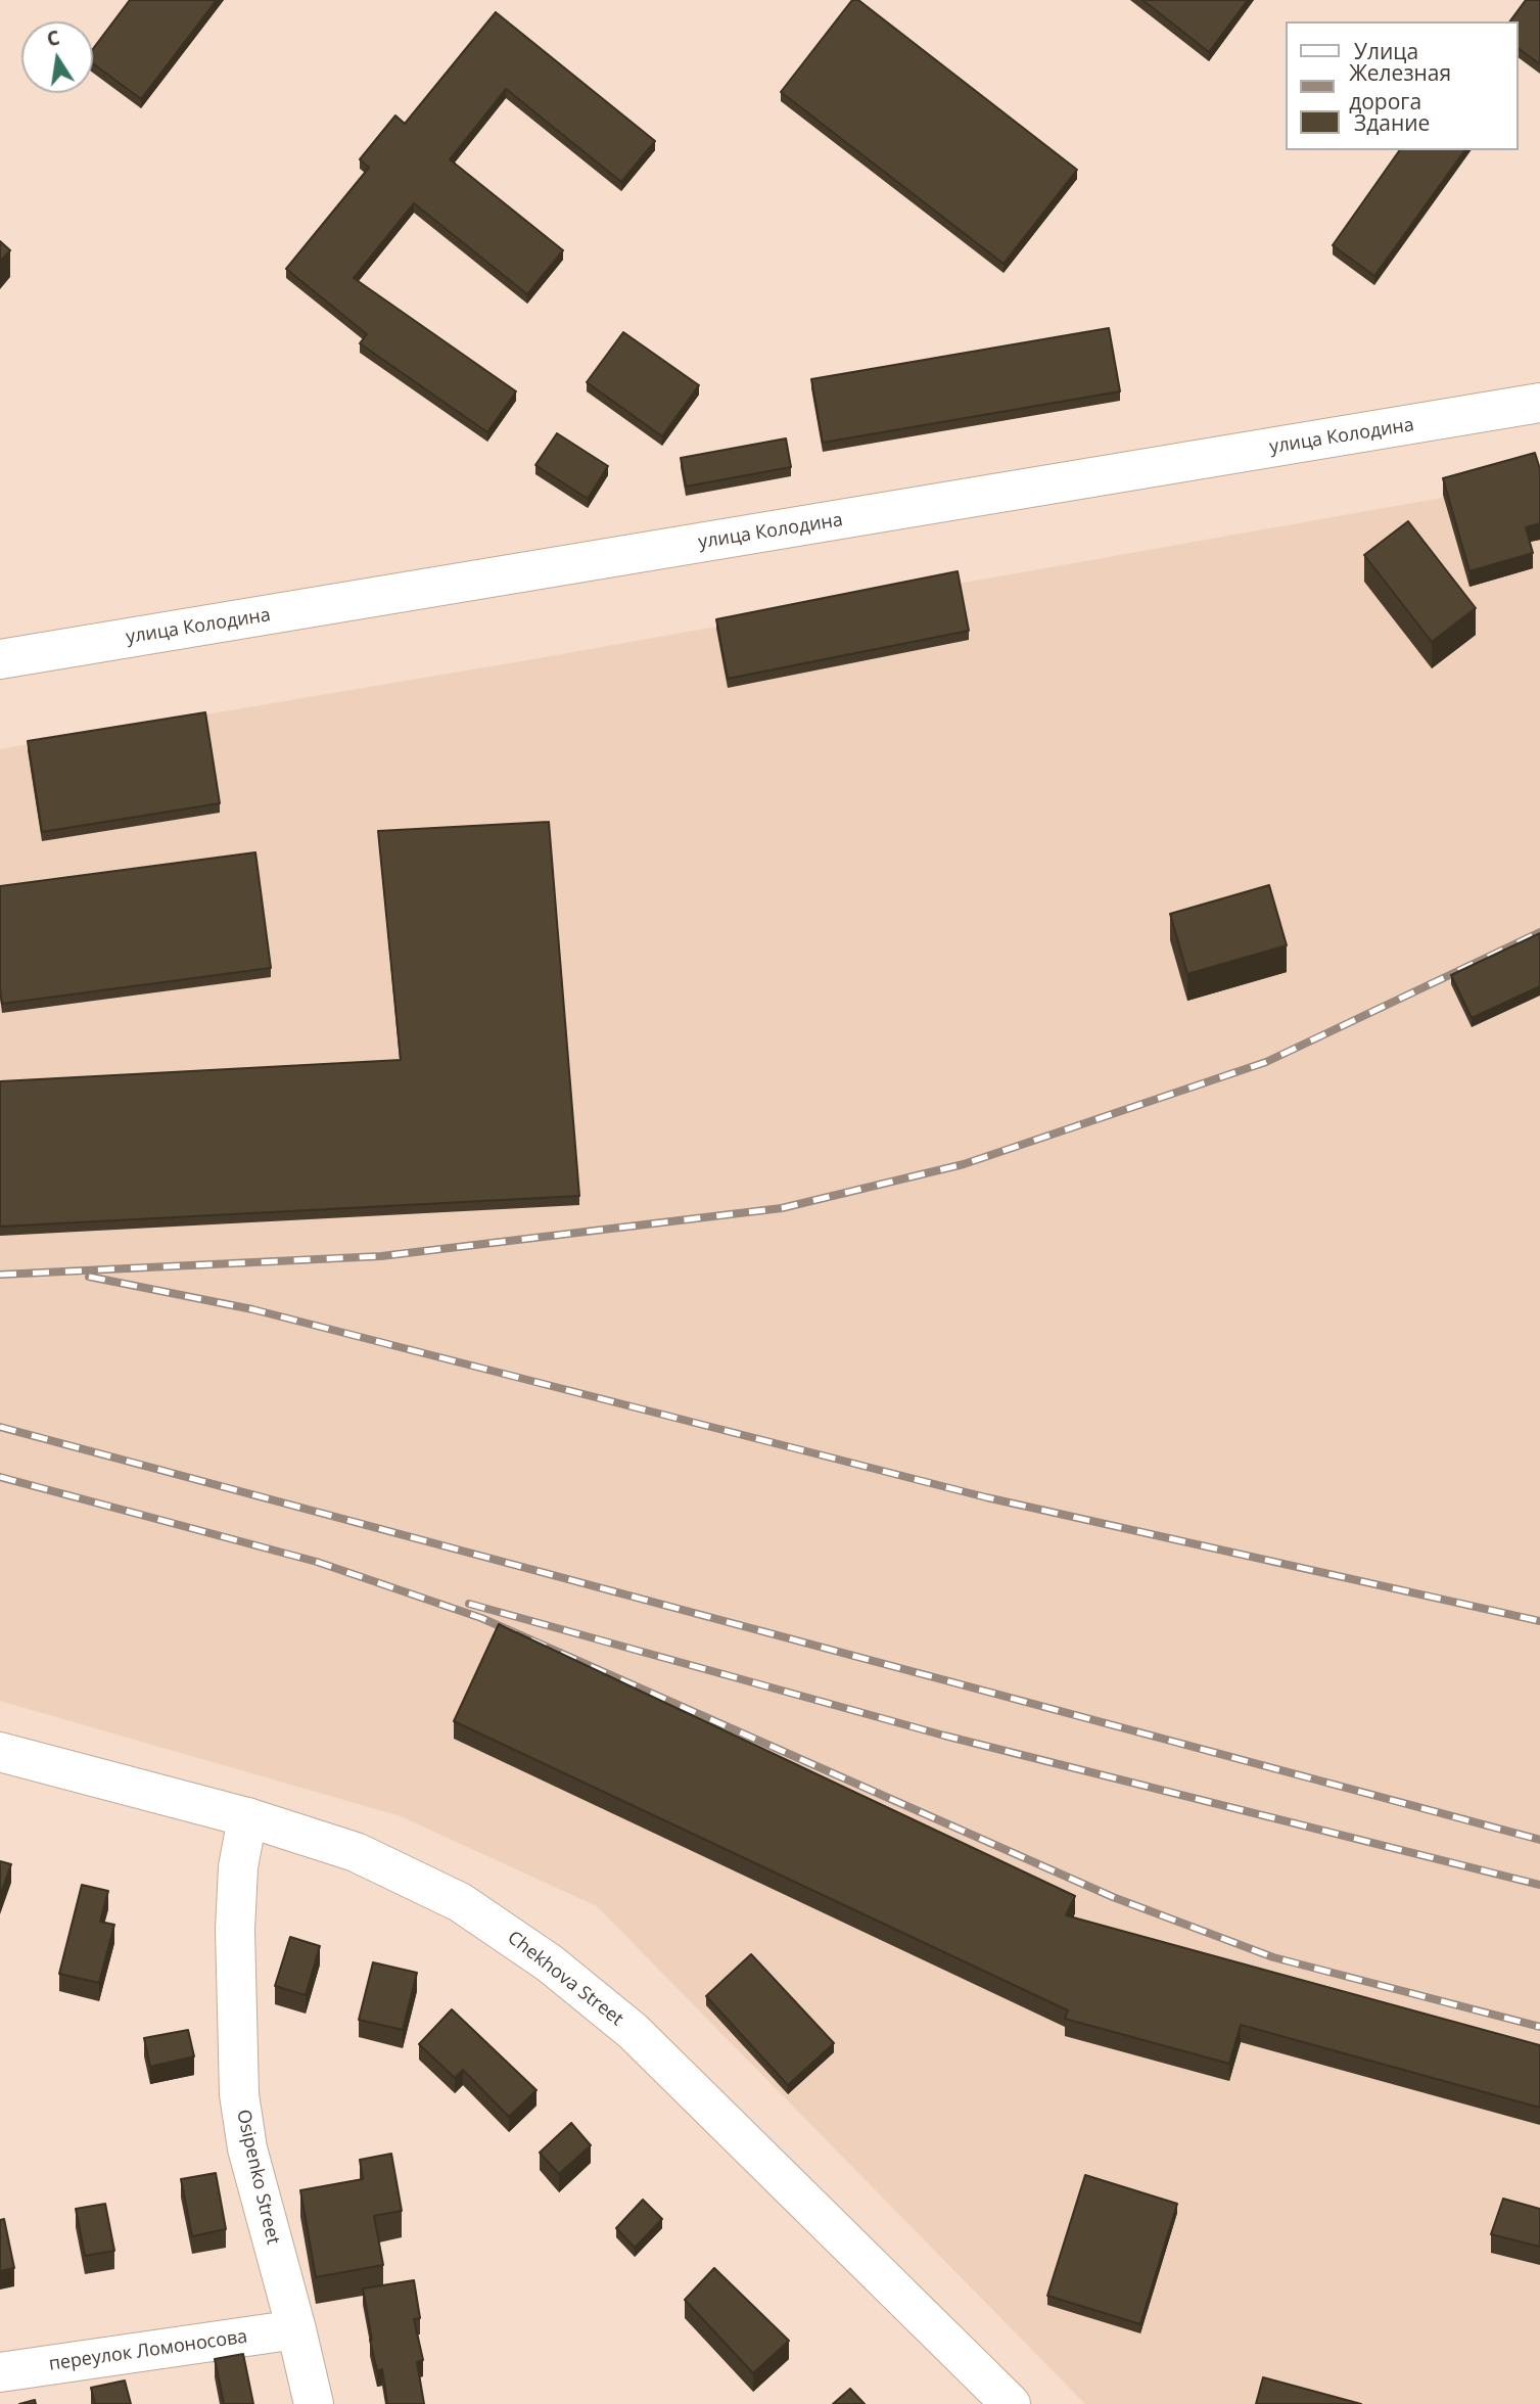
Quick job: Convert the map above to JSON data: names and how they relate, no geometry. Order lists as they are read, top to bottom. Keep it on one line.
{"streets":{"street":["улица Колодина","Chekhova Street","Osipenko Street","переулок Ломоносова"]},"crossings":[["Chekhova Street","Osipenko Street"],["Osipenko Street","переулок Ломоносова"]],"legend":["Улица","Железная дорога","Здание"],"north":"top"}
